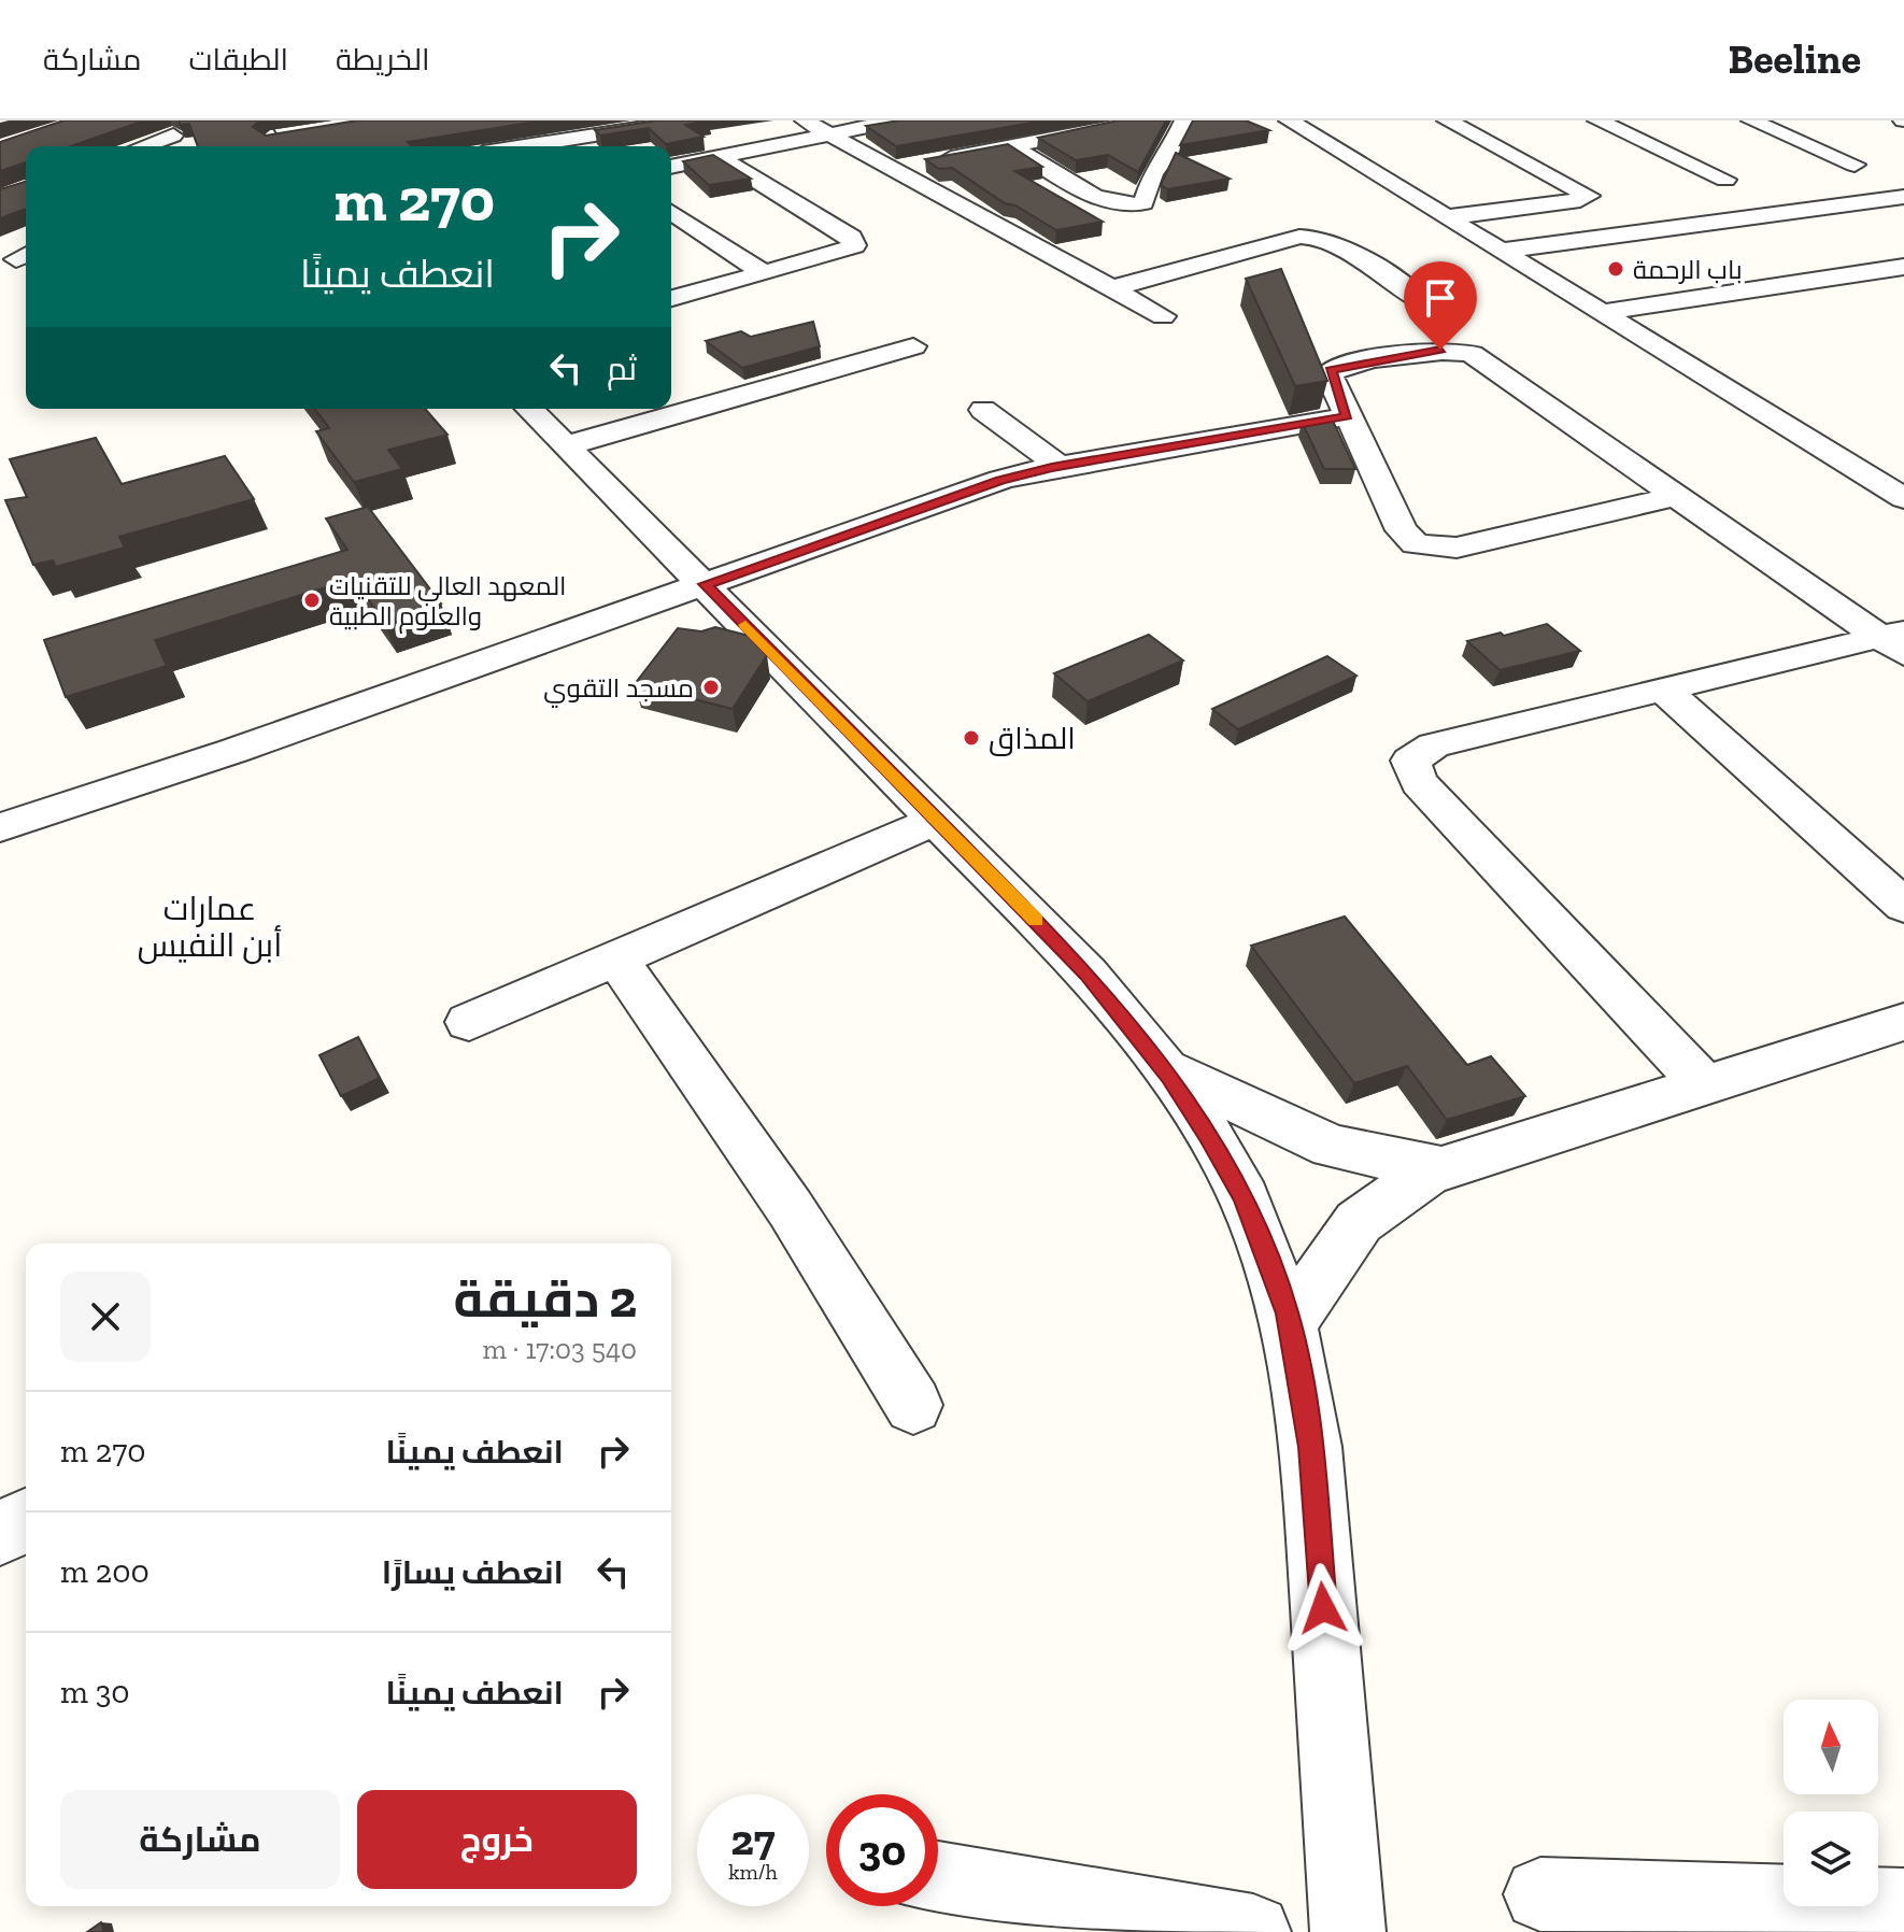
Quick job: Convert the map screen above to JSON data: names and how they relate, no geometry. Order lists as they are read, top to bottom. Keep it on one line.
{"districts":["عمارات أبن النفيس"],"places":["باب الرحمة","المعهد العالي للتقنيات والعلوم الطبية","مسجد التقوي","المذاق"],"north":"top","page":{"header":"Beeline","nav":["الخريطة","الطبقات","مشاركة"],"turn":["270 m","انعطف يمينًا"],"then":"ثم","heading":["2 دقيقة","540 m · 17:03"],"list":[{"name":"انعطف يمينًا","value":"270 m"},{"name":"انعطف يسارًا","value":"200 m"},{"name":"انعطف يمينًا","value":"30 m"}],"buttons":["خروج","مشاركة"],"speed":"27 km/h","limit":"30"}}
